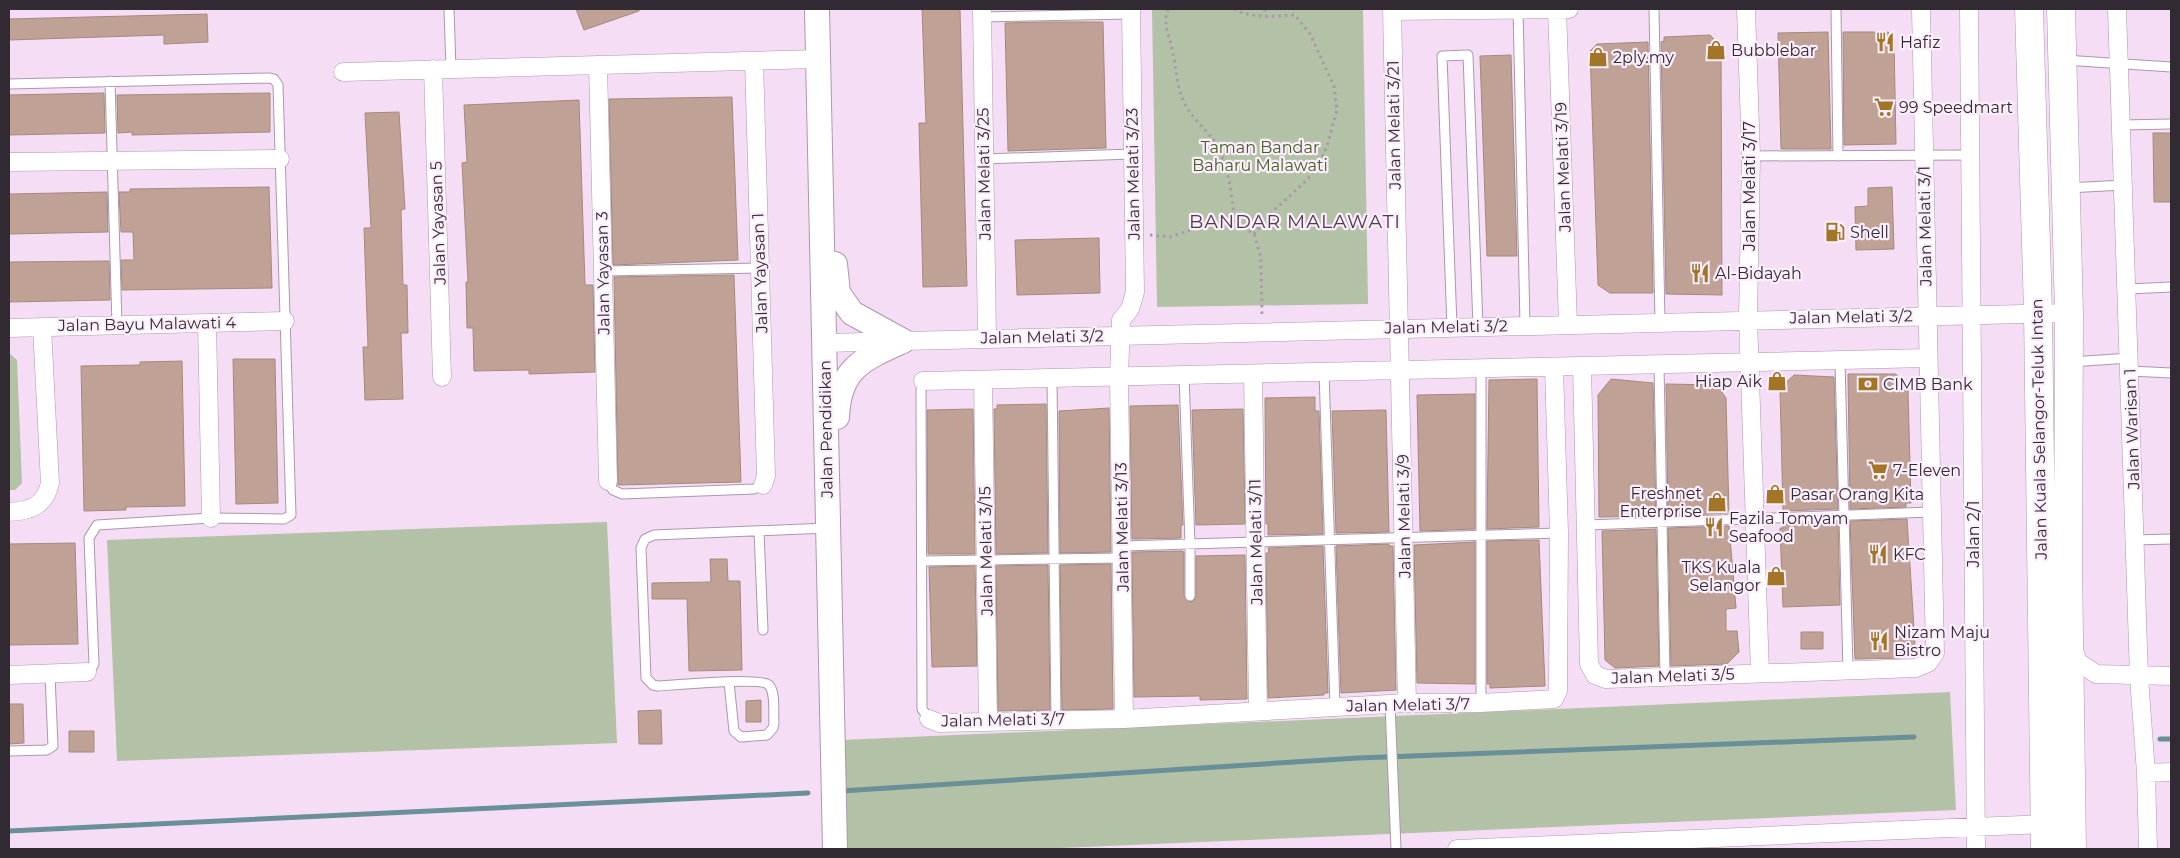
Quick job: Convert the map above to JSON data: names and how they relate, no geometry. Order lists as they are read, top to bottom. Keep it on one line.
{"streets":{"highway":["Jalan Kuala Selangor-Teluk Intan"],"street":["Jalan Melati 3/21","Jalan Melati 3/19","Jalan Melati 3/25","Jalan Melati 3/23","Jalan Melati 3/17","Jalan Yayasan 5","Jalan Melati 3/1","Jalan Yayasan 3","Jalan Yayasan 1","Jalan Melati 3/2","Jalan Bayu Malawati 4","Jalan Pendidikan","Jalan Warisan 1","Jalan Melati 3/9","Jalan Melati 3/13","Jalan 2/1","Jalan Melati 3/11","Jalan Melati 3/15","Jalan Melati 3/5","Jalan Melati 3/7"]},"crossings":[["Jalan Melati 3/21","Jalan Melati 3/2"],["Jalan Melati 3/21","Jalan Melati 3/9"],["Jalan Melati 3/19","Jalan Melati 3/2"],["Jalan Melati 3/25","Jalan Melati 3/2"],["Jalan Melati 3/23","Jalan Melati 3/2"],["Jalan Melati 3/23","Jalan Melati 3/13"],["Jalan Melati 3/17","Jalan Melati 3/2"],["Jalan Melati 3/17","Jalan Melati 3/5"],["Jalan Melati 3/1","Jalan Melati 3/2"],["Jalan Melati 3/1","Jalan Melati 3/5"],["Jalan Melati 3/2","Jalan Pendidikan"],["Jalan Melati 3/2","Jalan Kuala Selangor-Teluk Intan"],["Jalan Melati 3/2","Jalan Melati 3/9"],["Jalan Melati 3/2","Jalan Melati 3/13"],["Jalan Melati 3/2","Jalan 2/1"],["Jalan Melati 3/9","Jalan Melati 3/7"],["Jalan Melati 3/13","Jalan Melati 3/7"],["Jalan Melati 3/11","Jalan Melati 3/7"],["Jalan Melati 3/15","Jalan Melati 3/7"]],"districts":["BANDAR MALAWATI"],"parks":["Taman Bandar Baharu Malawati"],"places":{"restaurant":["Hafiz","Al-Bidayah","Fazila Tomyam Seafood","KFC","Nizam Maju Bistro"],"shop":["Bubblebar","2ply.my","Hiap Aik","Pasar Orang Kita","Freshnet Enterprise","TKS Kuala Selangor"],"supermarket":["99 Speedmart","7-Eleven"],"fuel station":["Shell"],"bank":["CIMB Bank"]}}
